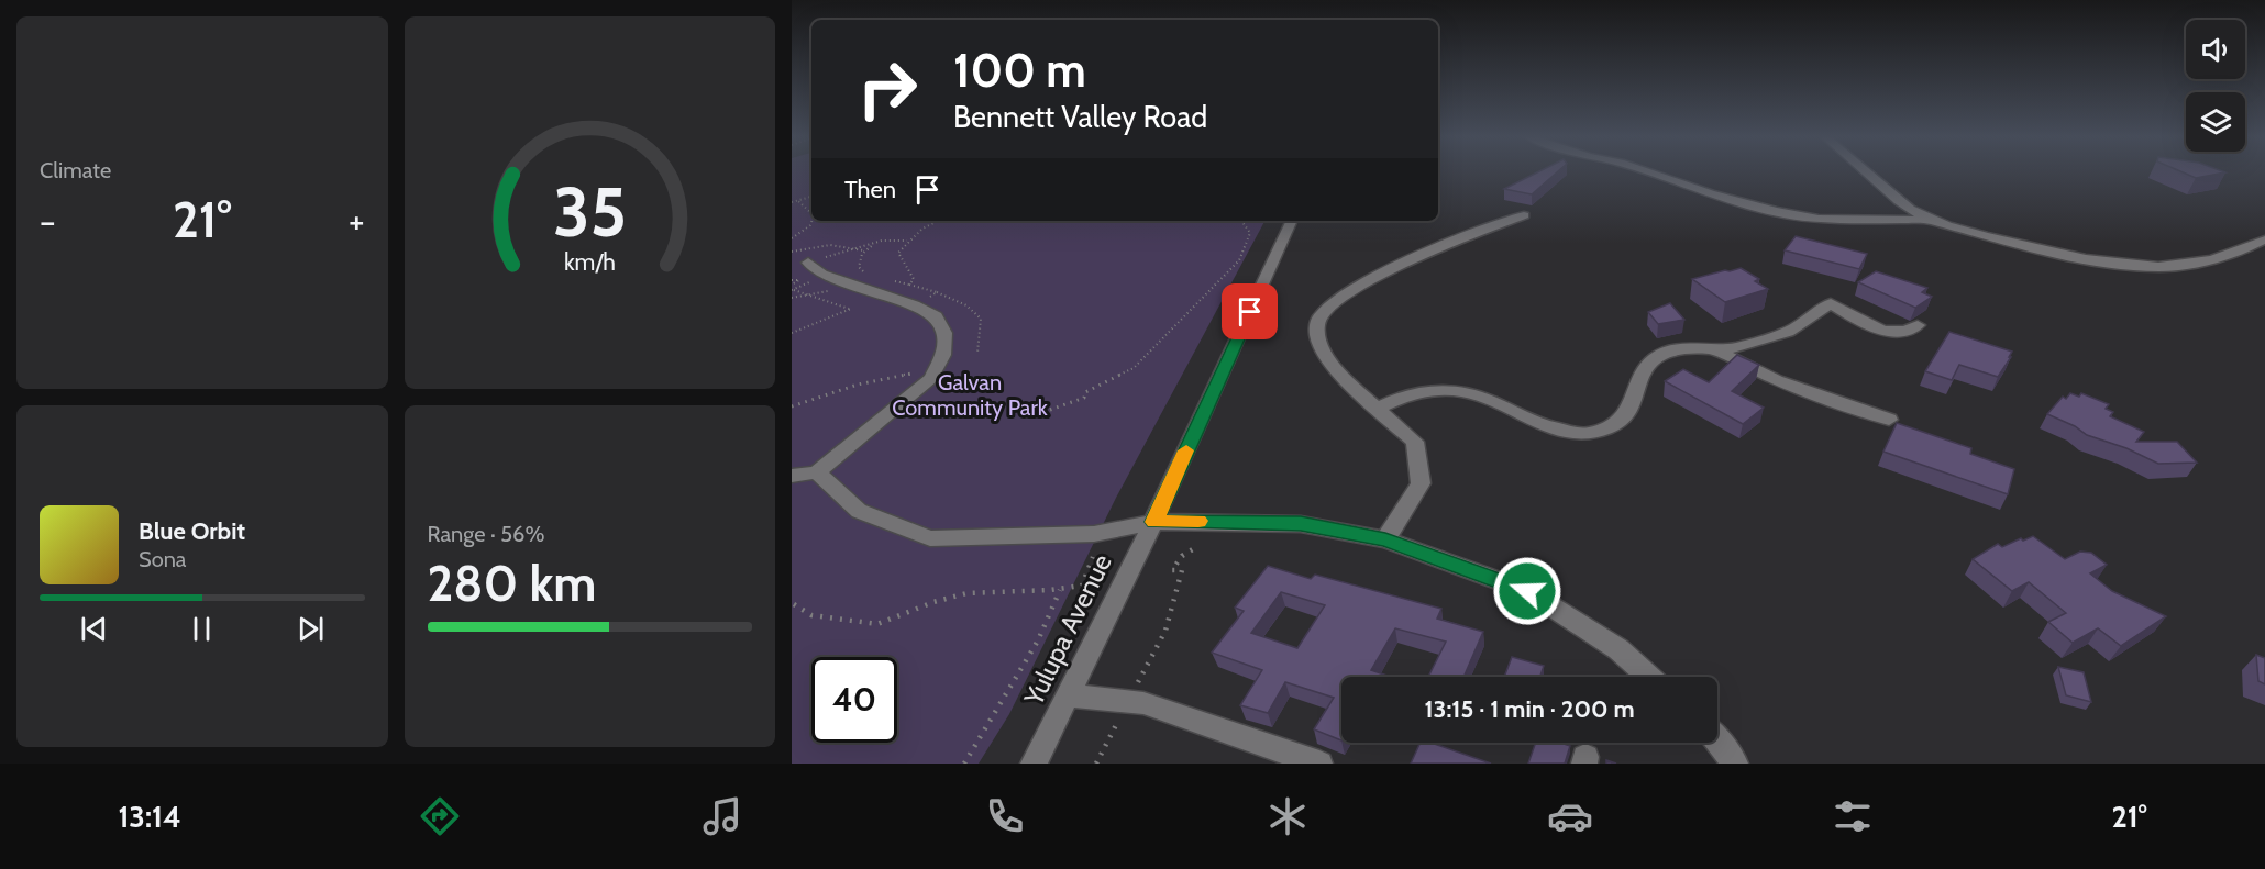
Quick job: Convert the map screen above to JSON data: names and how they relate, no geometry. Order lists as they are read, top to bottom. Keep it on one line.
{"streets":{"street":["Yulupa Avenue"]},"parks":["Galvan Community Park"],"page":{"tile":["Climate",["Range · 56%","280 km"]],"turn":["100 m","Bennett Valley Road"],"then":"Then","heat":["−","21°","+"],"song":["Blue Orbit","Sona"],"limit":"40","trip":"13:15 · 1 min · 200 m","tabs":["13:14","21°"],"gauge":["35","km/h"]}}
